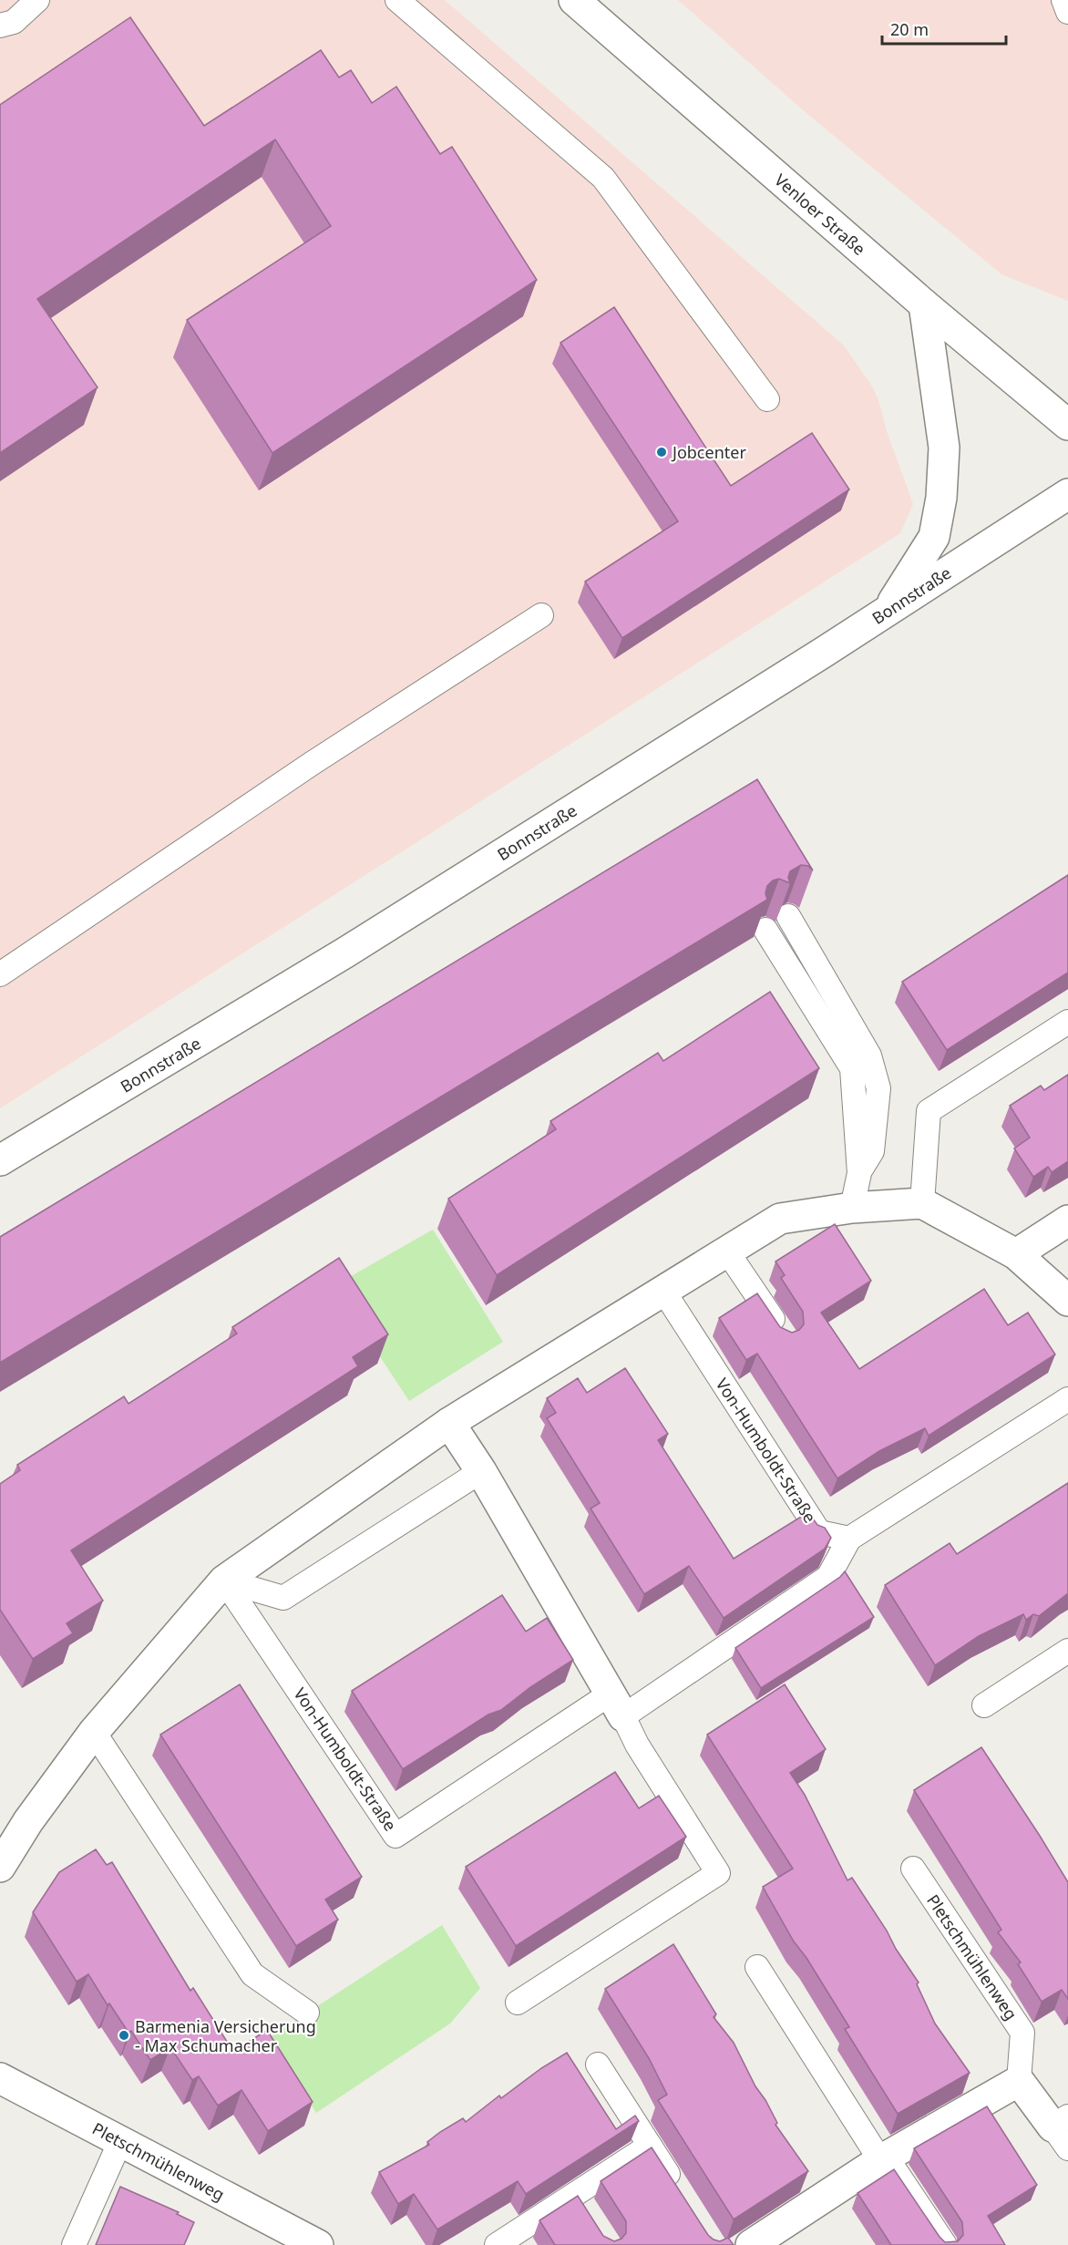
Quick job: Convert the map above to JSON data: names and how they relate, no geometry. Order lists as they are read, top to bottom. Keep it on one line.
{"streets":{"street":["Venloer Straße","Bonnstraße","Pletschmühlenweg"],"lane":["Von-Humboldt-Straße"]},"places":["Jobcenter","Barmenia Versicherung - Max Schumacher"],"scale_bar":"20 m"}
